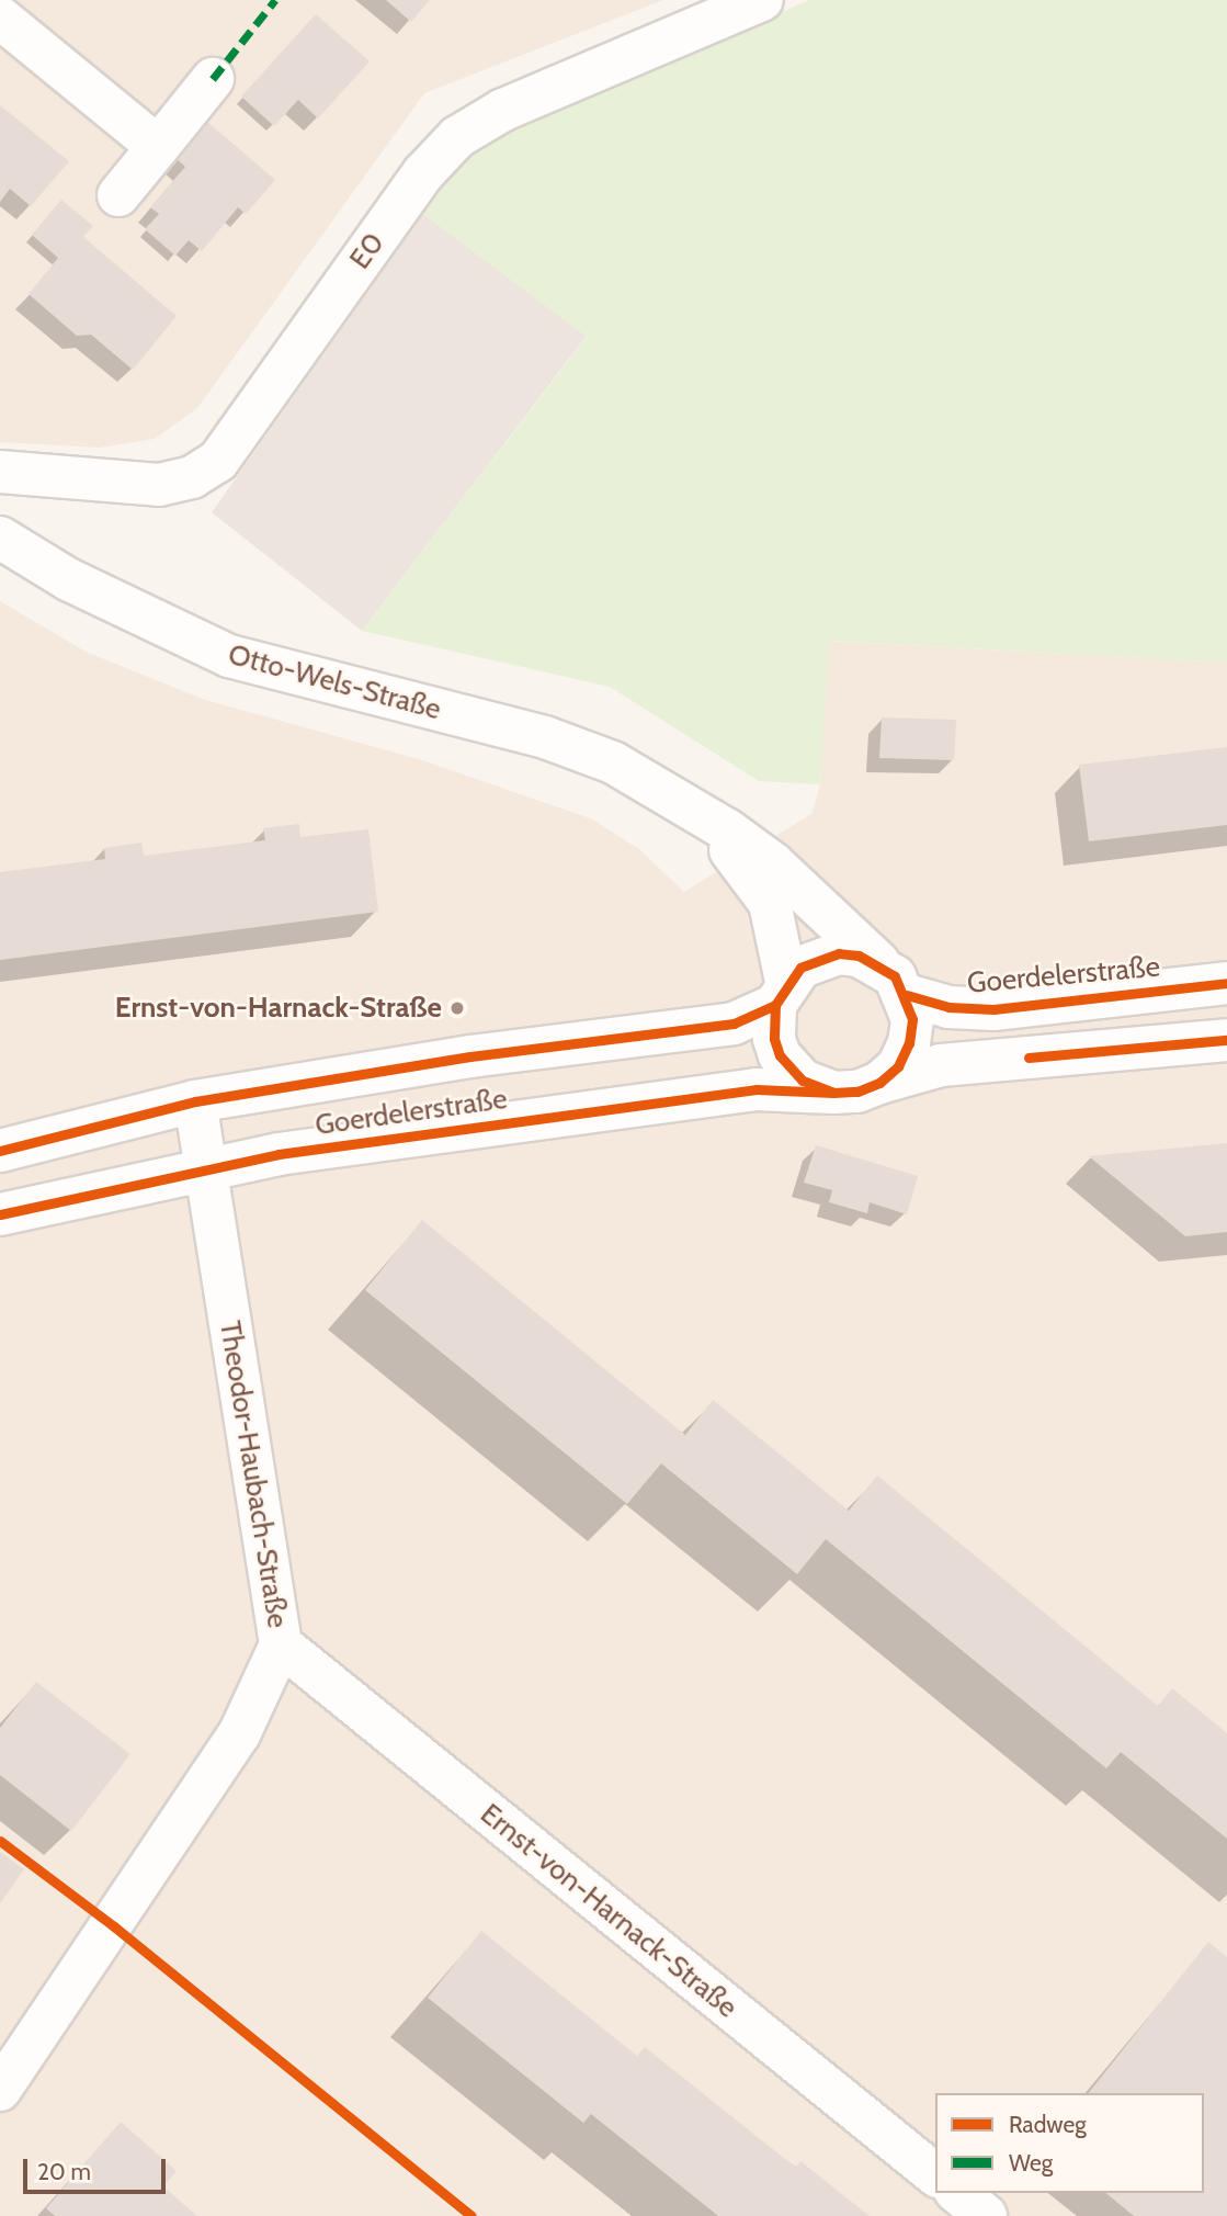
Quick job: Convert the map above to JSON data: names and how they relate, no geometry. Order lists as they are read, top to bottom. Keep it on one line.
{"streets":{"street":["E0","Otto-Wels-Straße","Goerdelerstraße","Theodor-Haubach-Straße","Ernst-von-Harnack-Straße"]},"crossings":[["Otto-Wels-Straße","Goerdelerstraße"],["Goerdelerstraße","Theodor-Haubach-Straße"],["Theodor-Haubach-Straße","Ernst-von-Harnack-Straße"]],"places":["Ernst-von-Harnack-Straße"],"legend":["Radweg","Weg"],"scale_bar":"20 m"}
